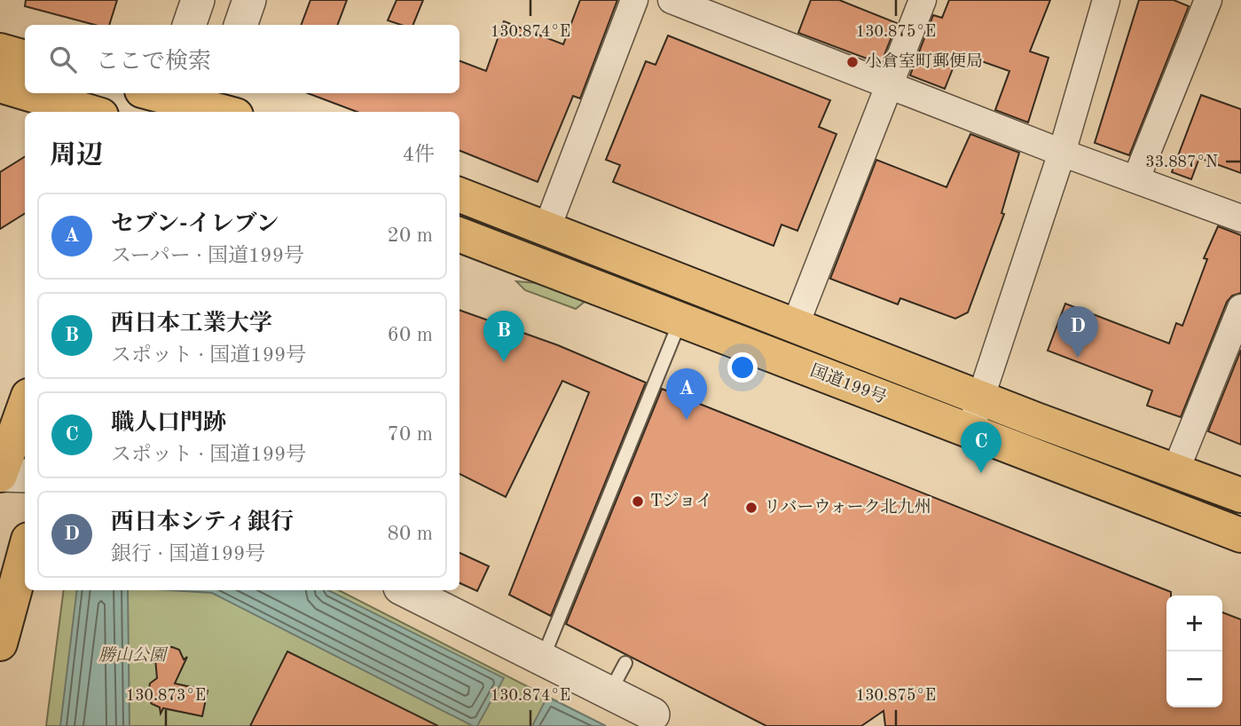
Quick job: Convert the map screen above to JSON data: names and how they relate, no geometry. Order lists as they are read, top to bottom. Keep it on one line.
{"streets":{"main road":["国道199号"]},"parks":["勝山公園"],"places":["小倉室町郵便局","Tジョイ","リバーウォーク北九州"],"page":{"search":"ここで検索","heading":["周辺","4件"],"list":[{"mark":"A","name":"セブン-イレブン","note":"スーパー · 国道199号","value":"20 m"},{"mark":"B","name":"西日本工業大学","note":"スポット · 国道199号","value":"60 m"},{"mark":"C","name":"職人口門跡","note":"スポット · 国道199号","value":"70 m"},{"mark":"D","name":"西日本シティ銀行","note":"銀行 · 国道199号","value":"80 m"}],"pins":["D","B","A","C"],"map_buttons":["+","−"]},"coordinates":["130.874°E","130.875°E","33.887°N","130.873°E"]}
